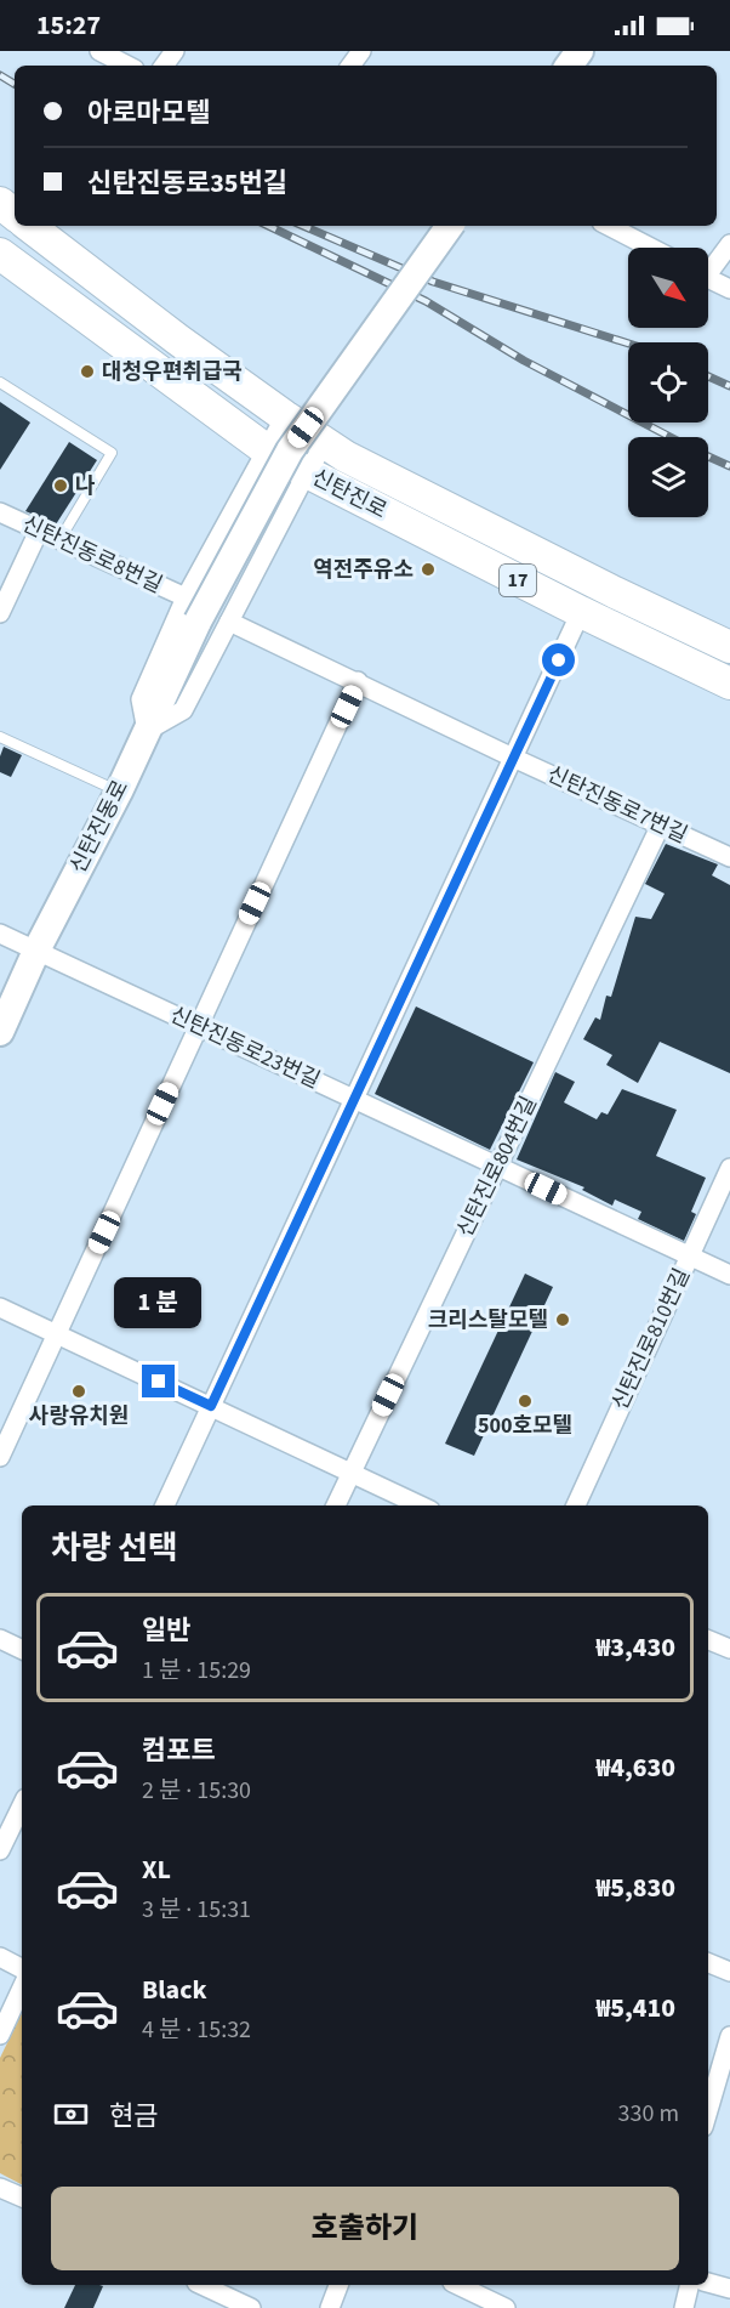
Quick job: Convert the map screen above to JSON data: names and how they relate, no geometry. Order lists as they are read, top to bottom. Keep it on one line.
{"streets":{"main road":["신탄진로","17","신탄진동로"],"street":["신탄진동로8번길","신탄진동로7번길","신탄진동로23번길","신탄진로804번길","신탄진로810번길"]},"crossings":[["신탄진동로7번길","신탄진로804번길"],["신탄진동로","신탄진동로23번길"],["신탄진동로23번길","신탄진로804번길"],["신탄진동로23번길","신탄진로810번길"]],"places":["대청우편취급국","나","역전주유소","크리스탈모텔","사랑유치원","500호모텔"],"north":"bottom right","page":{"status":"15:27","banner":["아로마모텔","신탄진동로35번길"],"bubble":"1 분","heading":"차량 선택","list":[{"name":"일반","note":"1 분 · 15:29","value":"₩3,430"},{"name":"컴포트","note":"2 분 · 15:30","value":"₩4,630"},{"name":"XL","note":"3 분 · 15:31","value":"₩5,830"},{"name":"Black","note":"4 분 · 15:32","value":"₩5,410"}],"pay":["현금","330 m"],"buttons":"호출하기"}}
